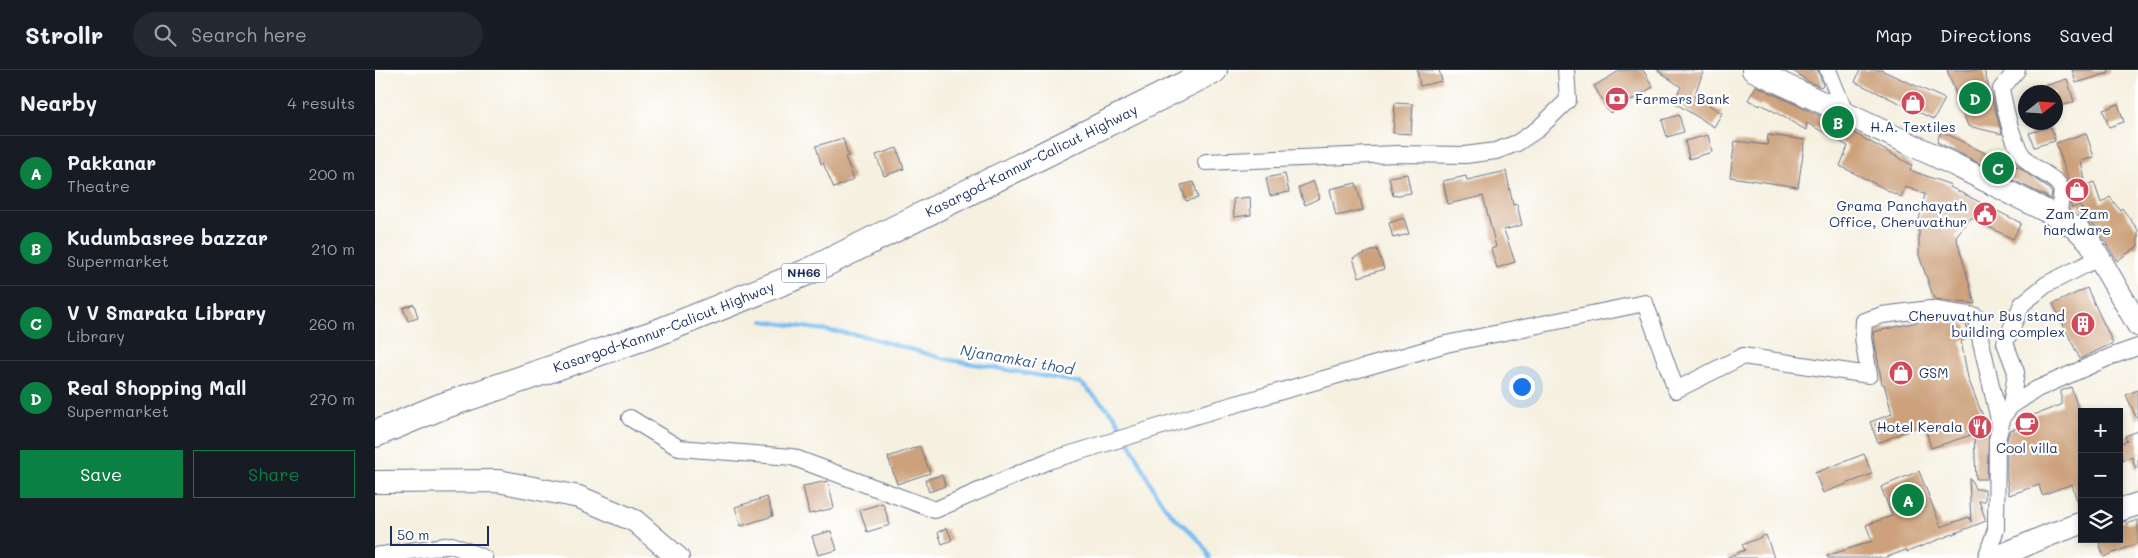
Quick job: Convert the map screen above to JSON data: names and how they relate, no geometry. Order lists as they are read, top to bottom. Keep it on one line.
{"streets":{"highway":["Kasargod-Kannur-Calicut Highway","NH66"]},"water":["Njanamkai thod"],"places":{"bank":["Farmers Bank"],"shop":["H.A. Textiles","Zam Zam hardware","GSM"],"public building":["Grama Panchayath Office, Cheruvathur"],"building":["Cheruvathur Bus stand building complex"],"cafe":["Cool villa"],"restaurant":["Hotel Kerala"]},"scale_bar":"50 m","north":"right","page":{"header":"Strollr","search":"Search here","nav":["Map","Directions","Saved"],"heading":["Nearby","4 results"],"pins":["D","B","C","A"],"list":[{"mark":"A","name":"Pakkanar","note":"Theatre","value":"200 m"},{"mark":"B","name":"Kudumbasree bazzar","note":"Supermarket","value":"210 m"},{"mark":"C","name":"V V Smaraka Library","note":"Library","value":"260 m"},{"mark":"D","name":"Real Shopping Mall","note":"Supermarket","value":"270 m"}],"map_buttons":["+","−"],"buttons":["Save","Share"],"scale":"50 m"}}
